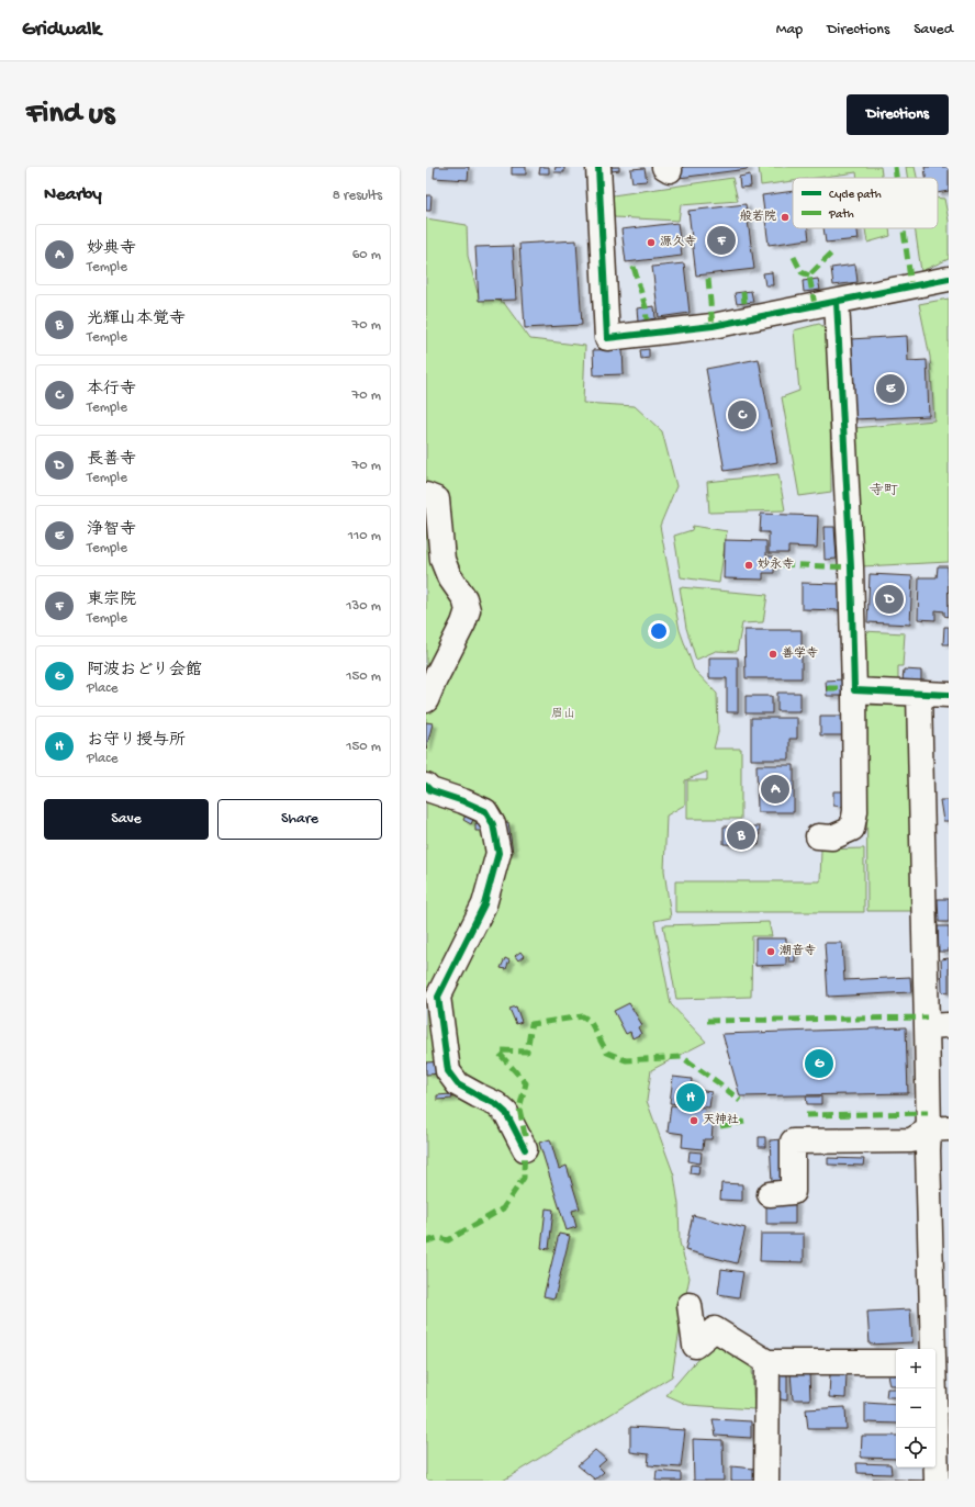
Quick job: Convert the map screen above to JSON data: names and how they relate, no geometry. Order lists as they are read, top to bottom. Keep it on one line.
{"districts":["寺町"],"parks":["眉山"],"places":["般若院","源久寺","妙永寺","善学寺","潮音寺","天神社"],"legend":["Cycle path","Path"],"page":{"header":"Gridwalk","nav":["Map","Directions","Saved"],"buttons":["Directions",["Save","Share"]],"title":"Find us","heading":["Nearby","8 results"],"list":[{"mark":"A","name":"妙典寺","note":"Temple","value":"60 m"},{"mark":"B","name":"光輝山本覚寺","note":"Temple","value":"70 m"},{"mark":"C","name":"本行寺","note":"Temple","value":"70 m"},{"mark":"D","name":"長善寺","note":"Temple","value":"70 m"},{"mark":"E","name":"浄智寺","note":"Temple","value":"110 m"},{"mark":"F","name":"東宗院","note":"Temple","value":"130 m"},{"mark":"G","name":"阿波おどり会館","note":"Place","value":"150 m"},{"mark":"H","name":"お守り授与所","note":"Place","value":"150 m"}],"pins":["F","E","C","D","A","B","G","H"],"map_buttons":["+","−"]}}
